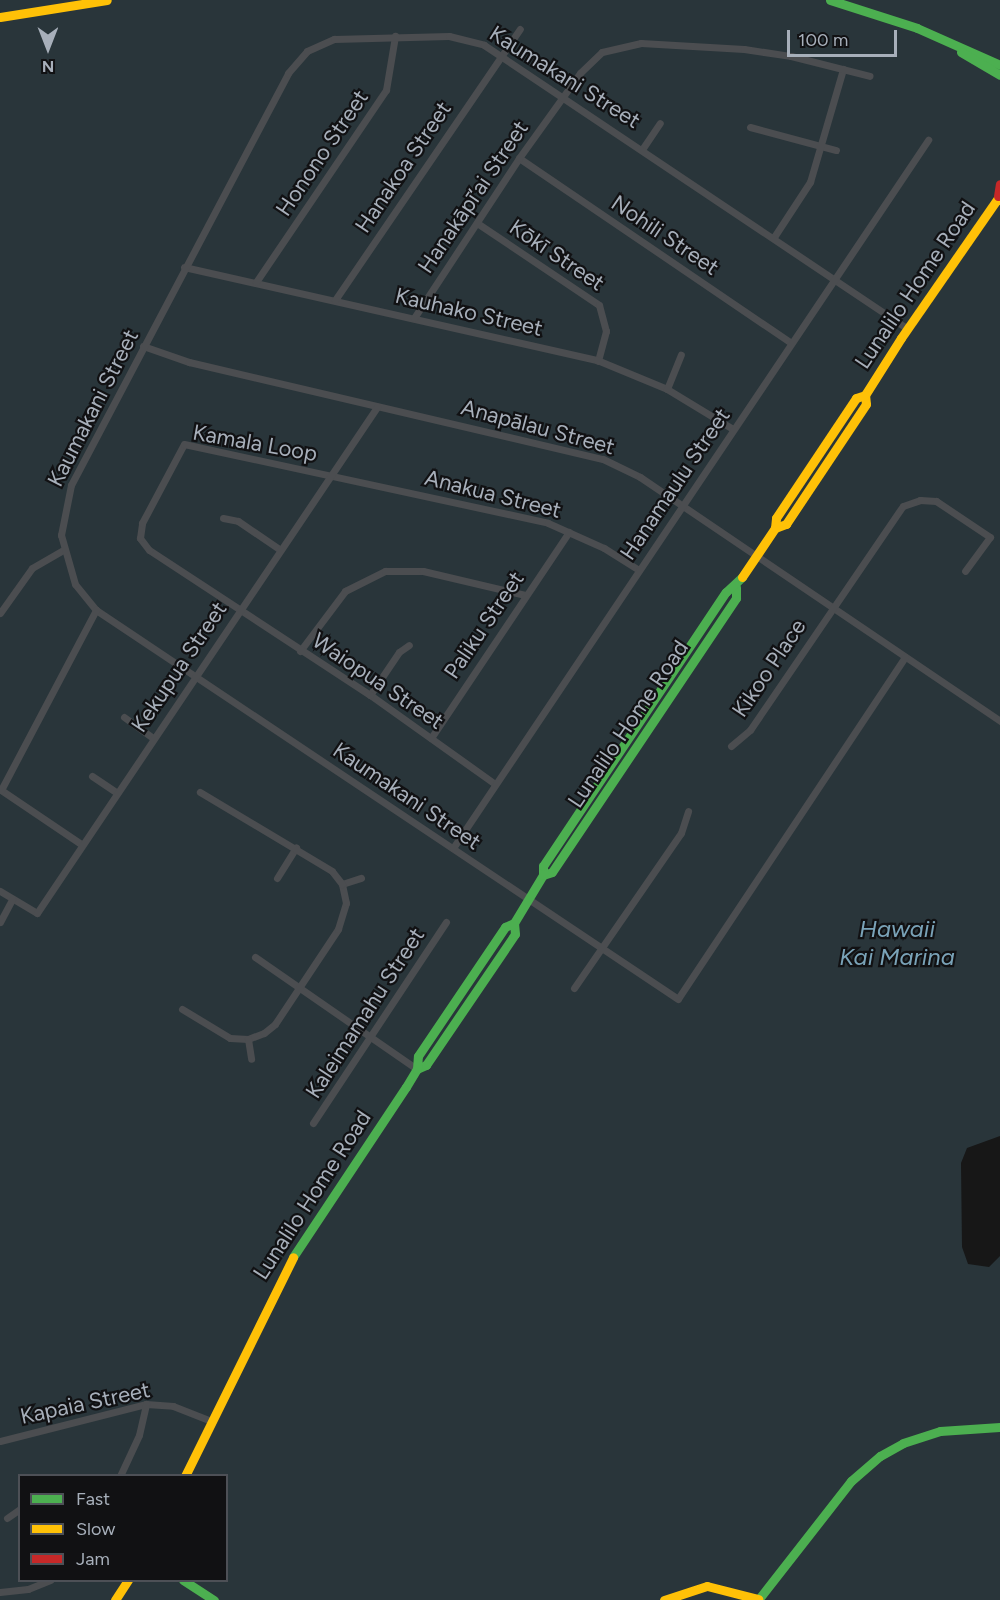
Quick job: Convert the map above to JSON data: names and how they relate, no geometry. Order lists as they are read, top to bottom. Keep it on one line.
{"streets":{"main road":["Lunalilo Home Road"],"street":["Kaumakani Street","Honono Street","Hanakoa Street","Hanakāpī‘ai Street","Nohili Street","Kōkī Street","Kauhako Street","Anapālau Street","Kamala Loop","Hanamaulu Street","Anakua Street","Paliku Street","Kekupua Street","Kikoo Place","Waiopua Street","Kaleimamahu Street","Kapaia Street"]},"crossings":[["Kaumakani Street","Honono Street"],["Kaumakani Street","Hanakoa Street"],["Kaumakani Street","Hanakāpī‘ai Street"],["Kaumakani Street","Lunalilo Home Road"],["Kaumakani Street","Kauhako Street"],["Kaumakani Street","Anapālau Street"],["Kaumakani Street","Hanamaulu Street"],["Kaumakani Street","Kekupua Street"],["Honono Street","Kauhako Street"],["Hanakoa Street","Kauhako Street"],["Hanakāpī‘ai Street","Nohili Street"],["Hanakāpī‘ai Street","Kōkī Street"],["Hanakāpī‘ai Street","Kauhako Street"],["Nohili Street","Hanamaulu Street"],["Kōkī Street","Kauhako Street"],["Lunalilo Home Road","Anapālau Street"],["Lunalilo Home Road","Kapaia Street"],["Kauhako Street","Hanamaulu Street"],["Anapālau Street","Hanamaulu Street"],["Anapālau Street","Kekupua Street"],["Anapālau Street","Kikoo Place"],["Kamala Loop","Anakua Street"],["Kamala Loop","Kekupua Street"],["Kamala Loop","Waiopua Street"],["Hanamaulu Street","Anakua Street"],["Hanamaulu Street","Waiopua Street"],["Anakua Street","Paliku Street"],["Anakua Street","Kekupua Street"],["Paliku Street","Waiopua Street"],["Kekupua Street","Waiopua Street"]],"water":["Hawaii Kai Marina"],"legend":["Fast","Slow","Jam"],"scale_bar":"100 m","north":"bottom"}
